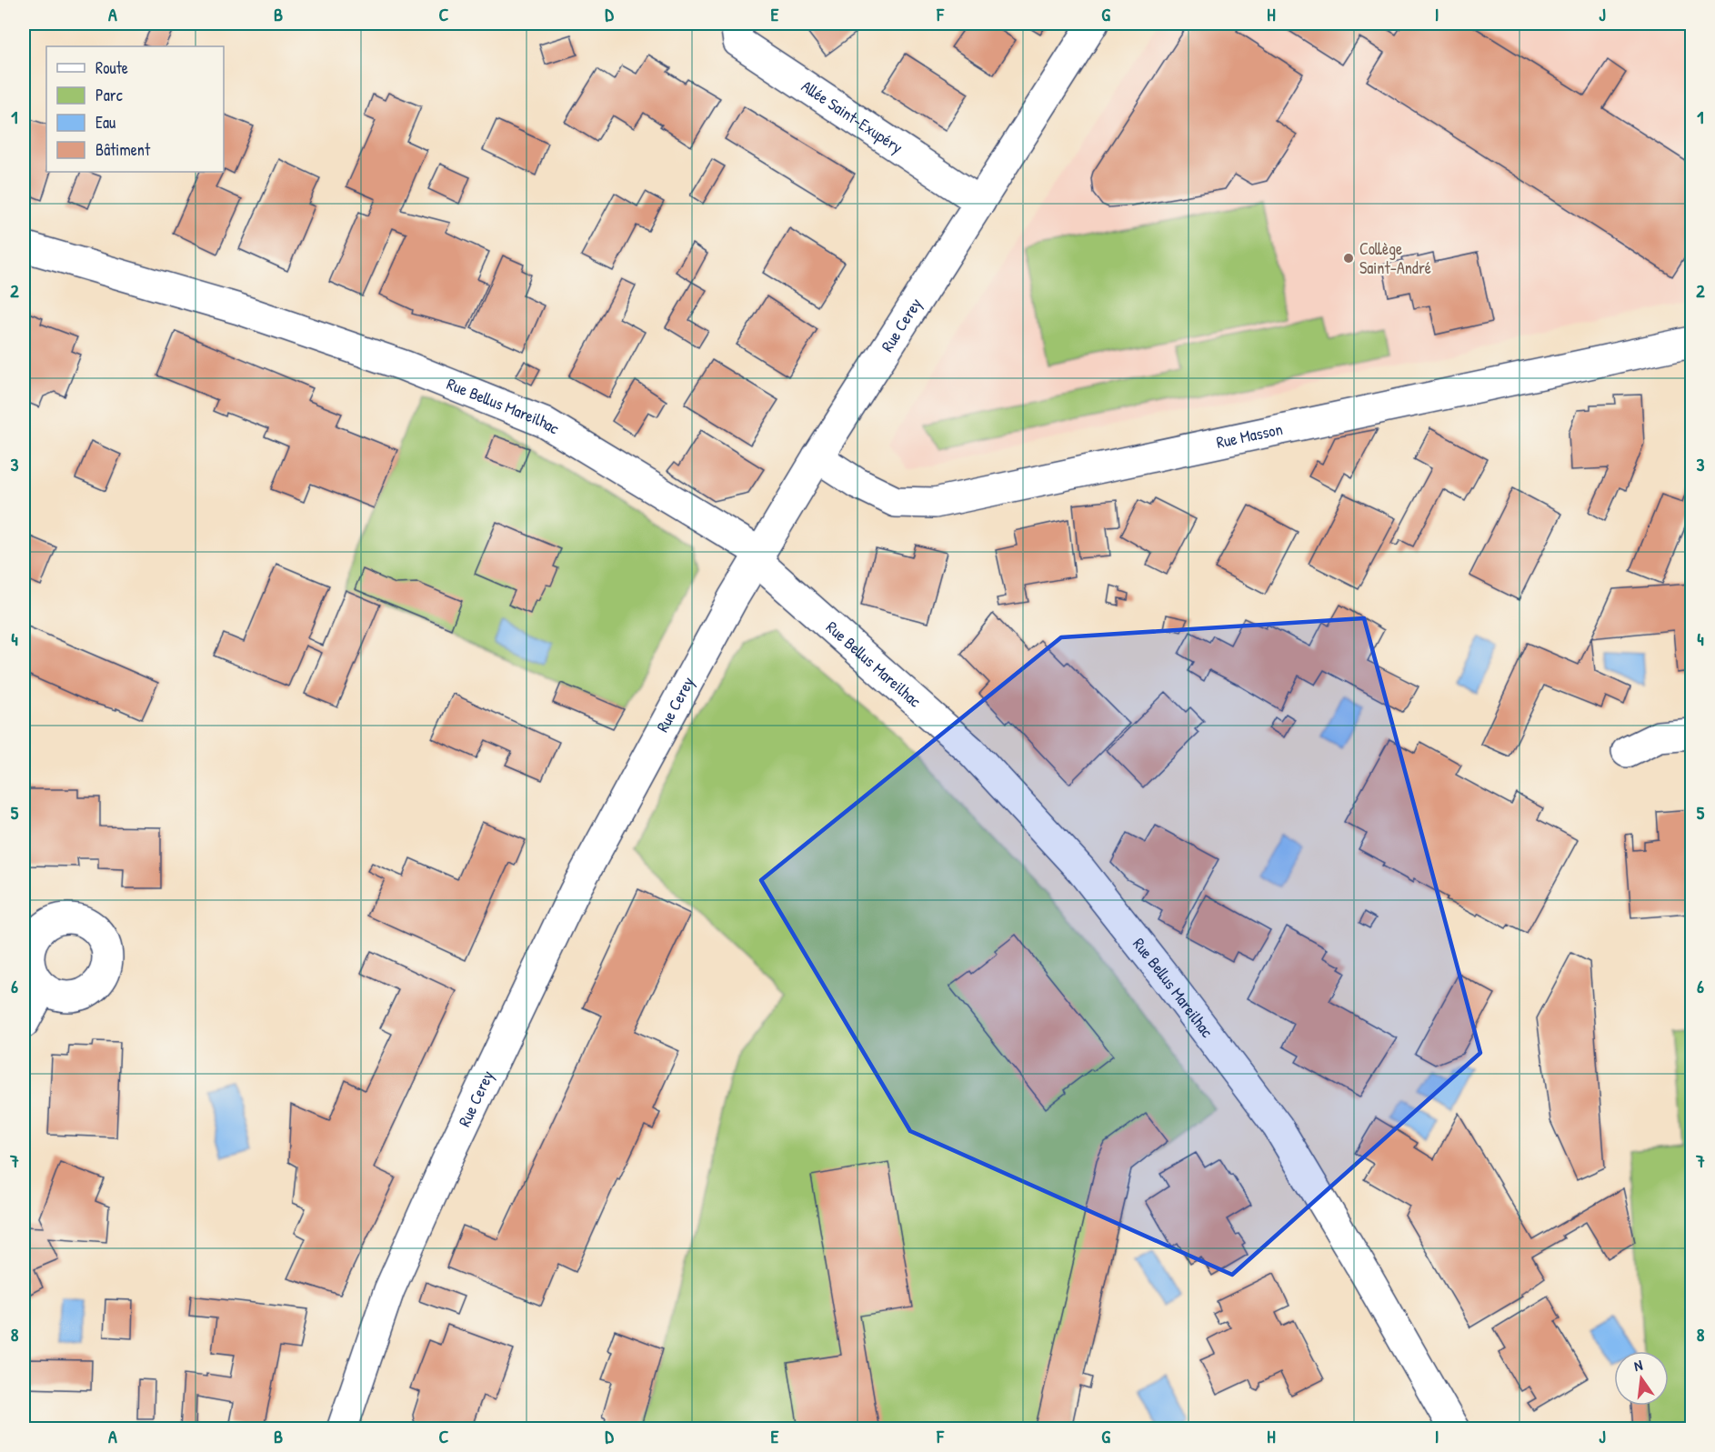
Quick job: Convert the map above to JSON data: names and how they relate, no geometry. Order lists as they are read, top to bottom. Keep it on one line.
{"streets":{"street":["Allée Saint-Exupéry","Rue Cerey","Rue Bellus Mareilhac","Rue Masson"]},"crossings":[["Allée Saint-Exupéry","Rue Cerey"],["Rue Cerey","Rue Bellus Mareilhac"],["Rue Cerey","Rue Masson"]],"places":["Collège Saint-André"],"legend":["Route","Parc","Eau","Bâtiment"],"north":"top","grid":{"columns":["A","B","C","D","E","F","G","H","I","J"],"rows":["1","2","3","4","5","6","7","8"]}}
